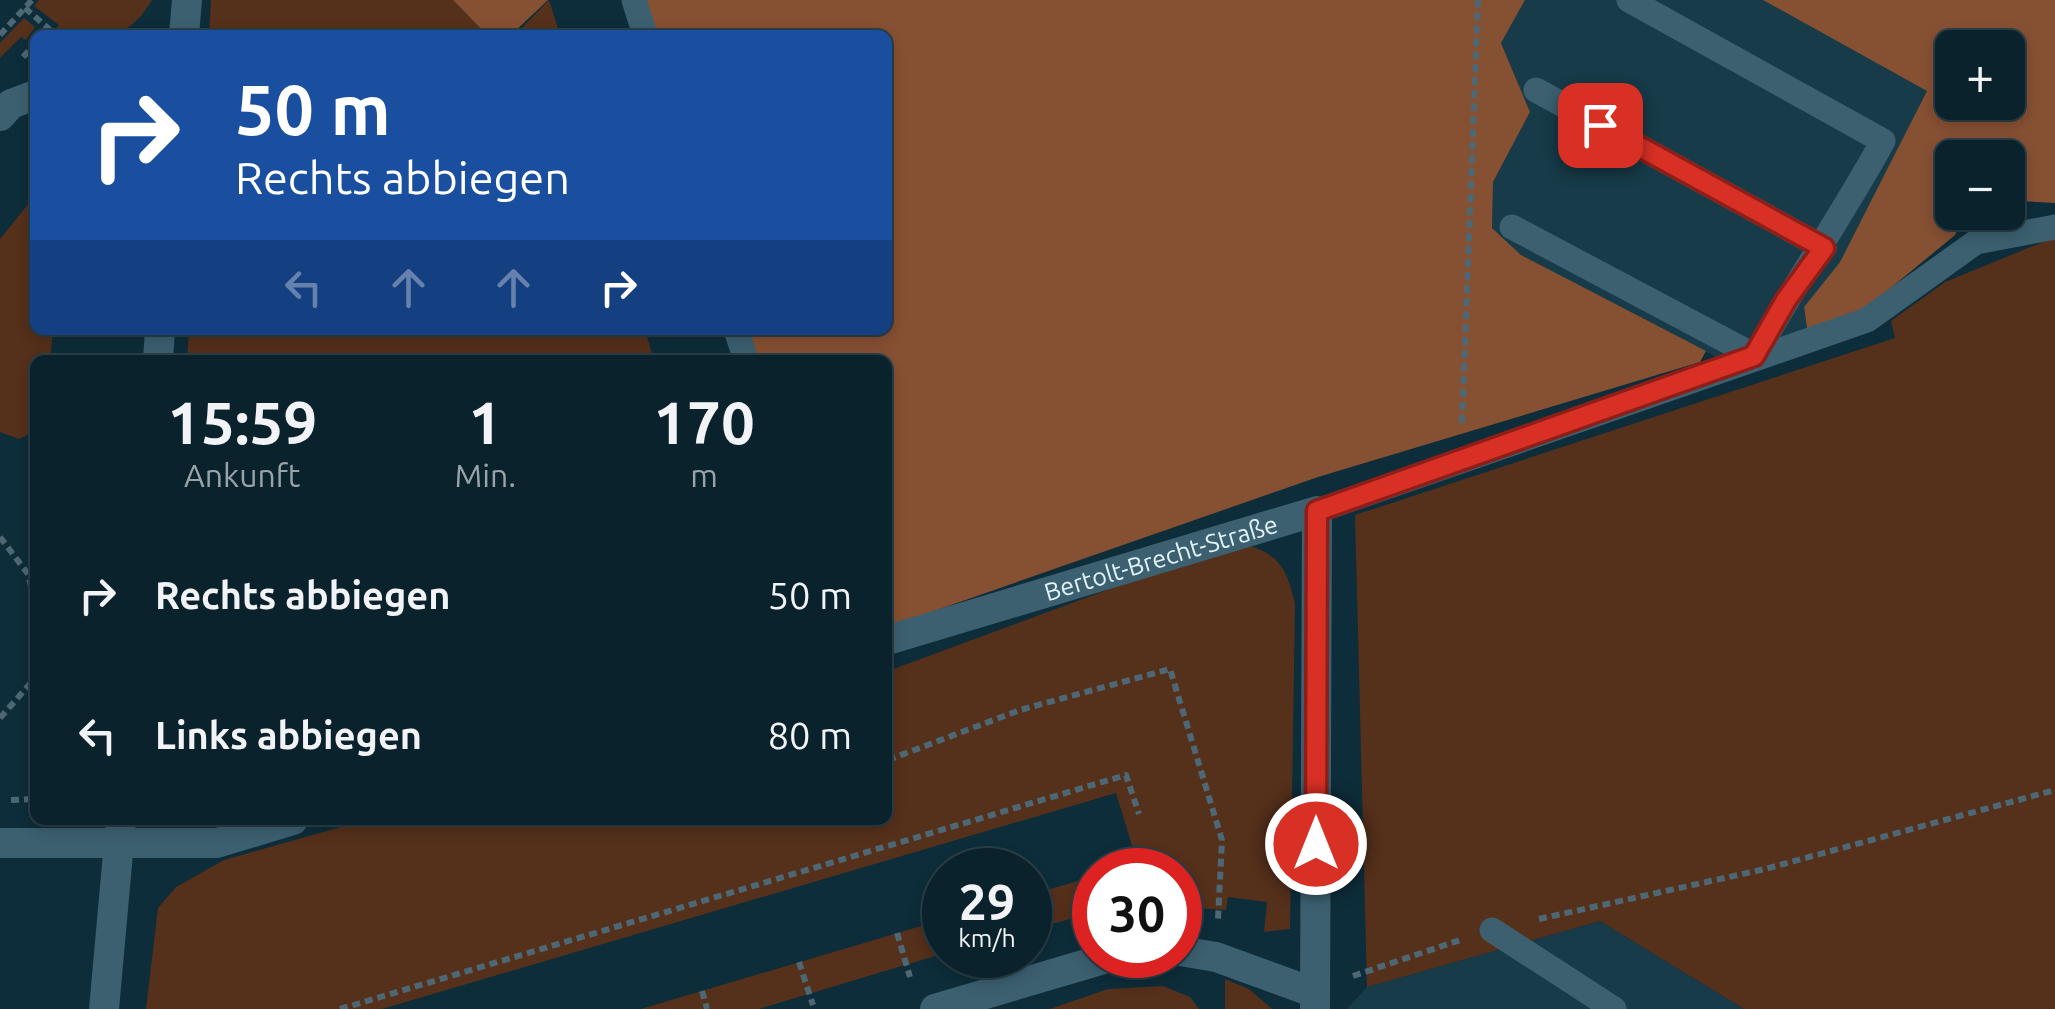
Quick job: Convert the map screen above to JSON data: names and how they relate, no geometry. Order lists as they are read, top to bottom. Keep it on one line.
{"streets":{"street":["Bertolt-Brecht-Straße"]},"page":{"map_buttons":["+","−"],"turn":["50 m","Rechts abbiegen"],"eta":["15:59","Ankunft","1","Min.","170","m"],"list":[{"name":"Rechts abbiegen","value":"50 m"},{"name":"Links abbiegen","value":"80 m"}],"speed":"29 km/h","limit":"30"}}
